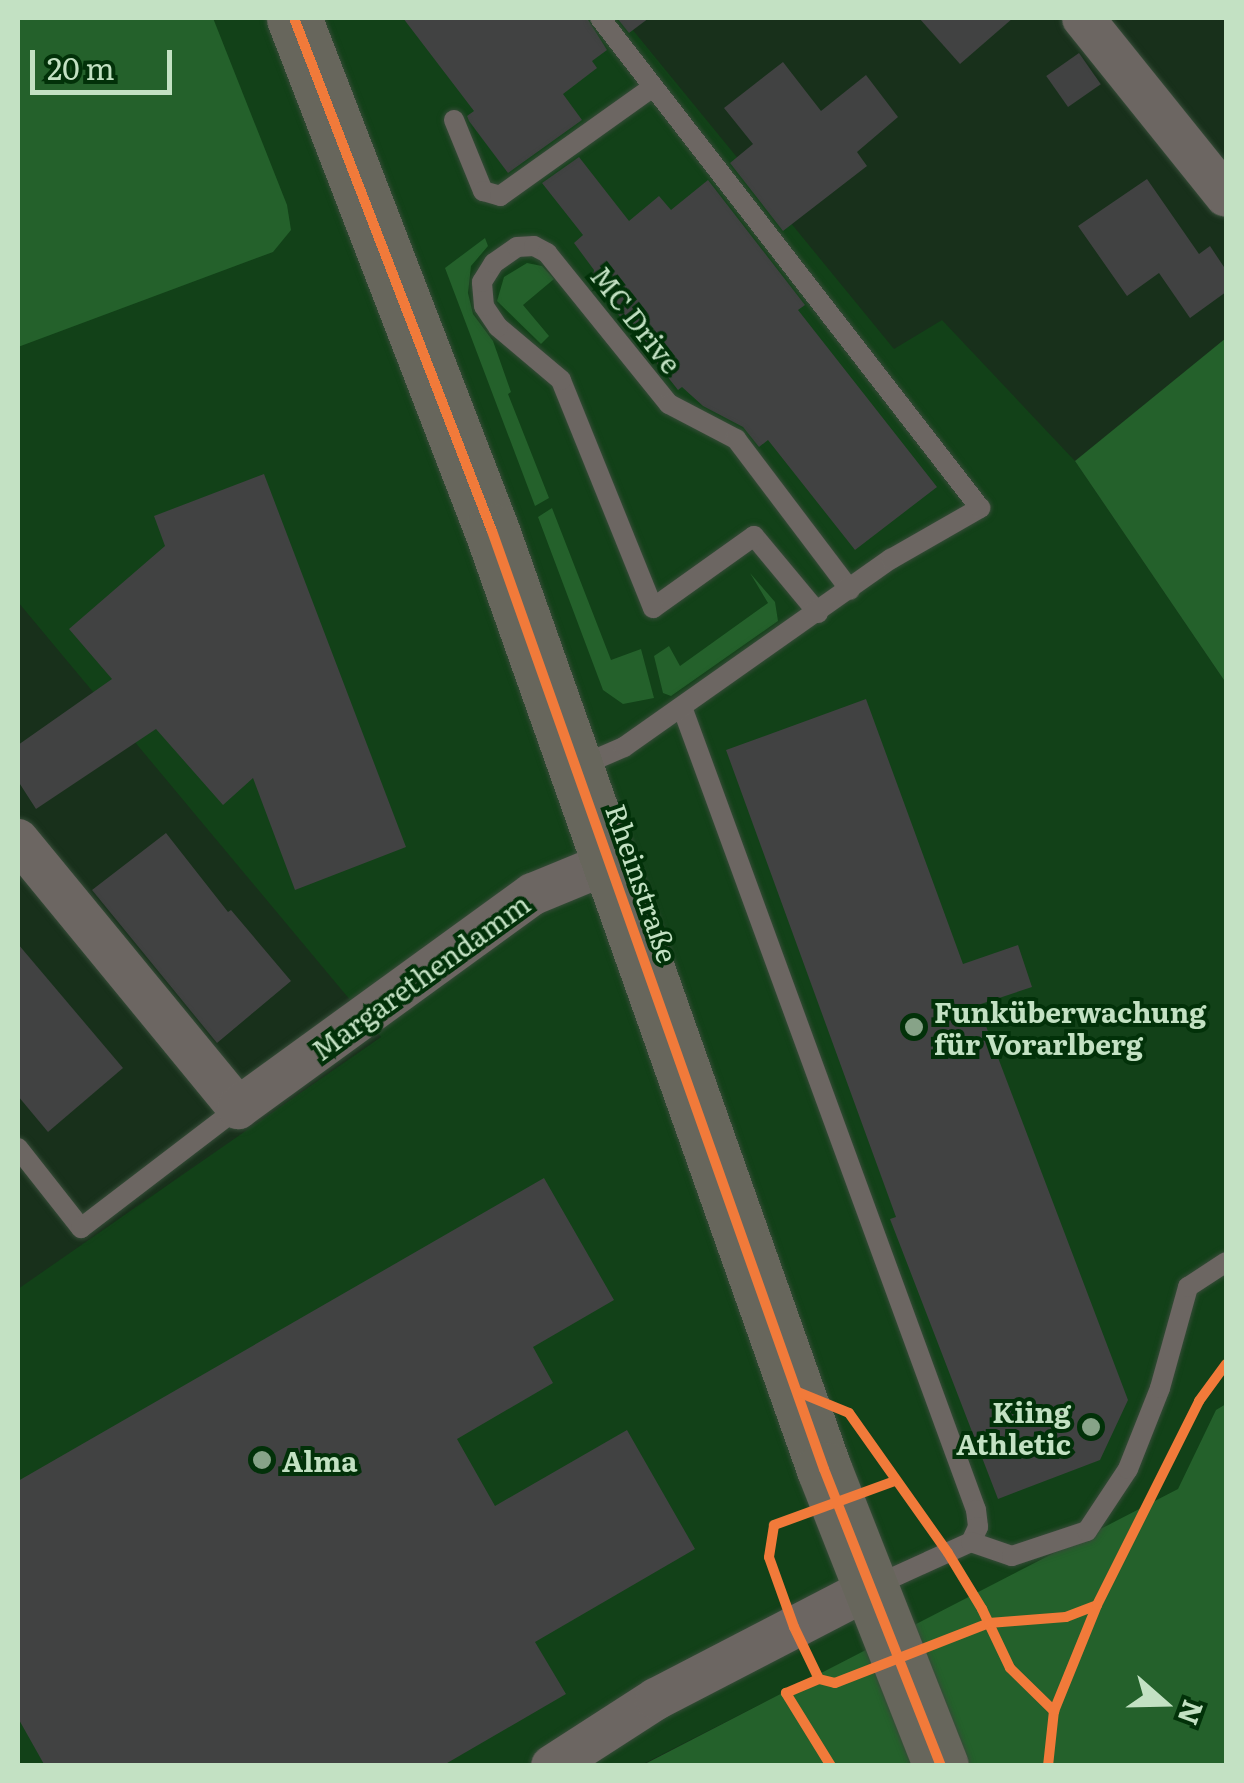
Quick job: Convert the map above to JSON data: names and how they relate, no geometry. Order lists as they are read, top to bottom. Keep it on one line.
{"streets":{"main road":["Rheinstraße"],"street":["Margarethendamm"],"lane":["MC Drive"]},"crossings":[["Rheinstraße","Margarethendamm"]],"places":["Funküberwachung für Vorarlberg","Kiing Athletic","Alma"],"scale_bar":"20 m","north":"right"}
